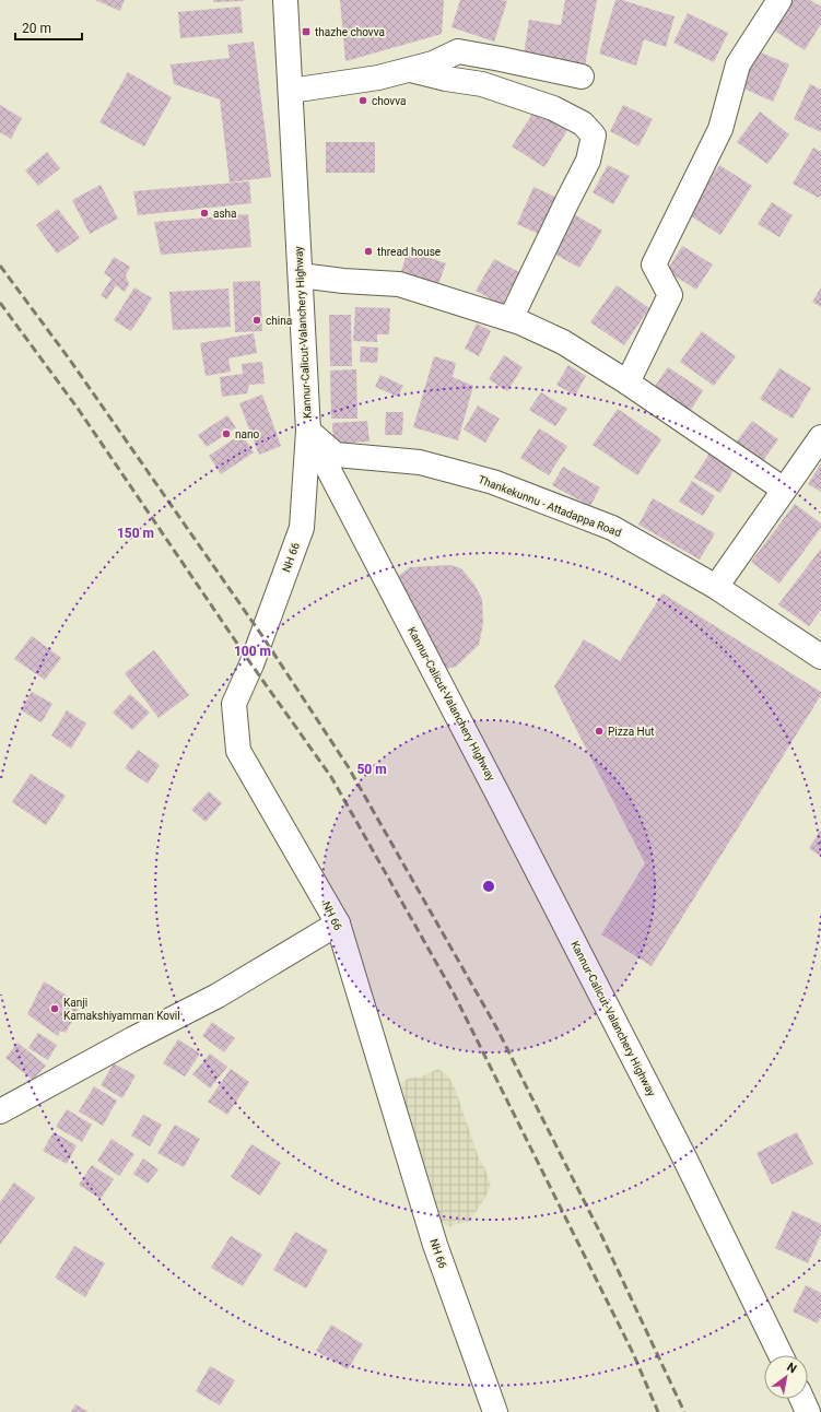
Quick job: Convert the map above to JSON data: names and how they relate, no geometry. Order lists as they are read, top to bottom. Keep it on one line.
{"streets":{"main road":["Kannur-Calicut-Valanchery Highway","Thankekunnu - Attadappa Road","NH 66"]},"crossings":[["Kannur-Calicut-Valanchery Highway","Thankekunnu - Attadappa Road"],["Kannur-Calicut-Valanchery Highway","NH 66"],["Thankekunnu - Attadappa Road","NH 66"]],"places":{"transit":["thazhe chovva"],"other":["chovva","asha","thread house","china","nano","Pizza Hut","Kanji Kamakshiyamman Kovil"]},"scale_bar":"20 m","north":"top right","rings":["150 m","100 m","50 m"]}
